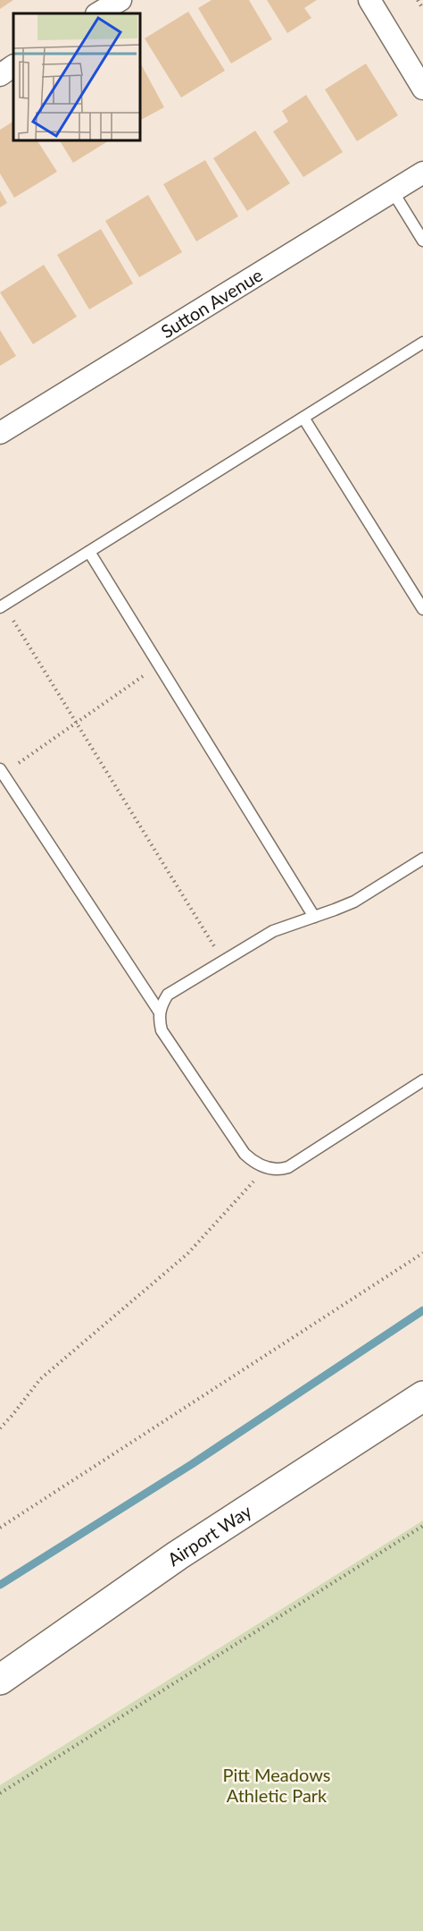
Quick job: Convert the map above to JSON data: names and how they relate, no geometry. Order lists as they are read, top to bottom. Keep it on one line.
{"streets":{"main road":["Airport Way"],"street":["Sutton Avenue"]},"parks":["Pitt Meadows Athletic Park"]}
